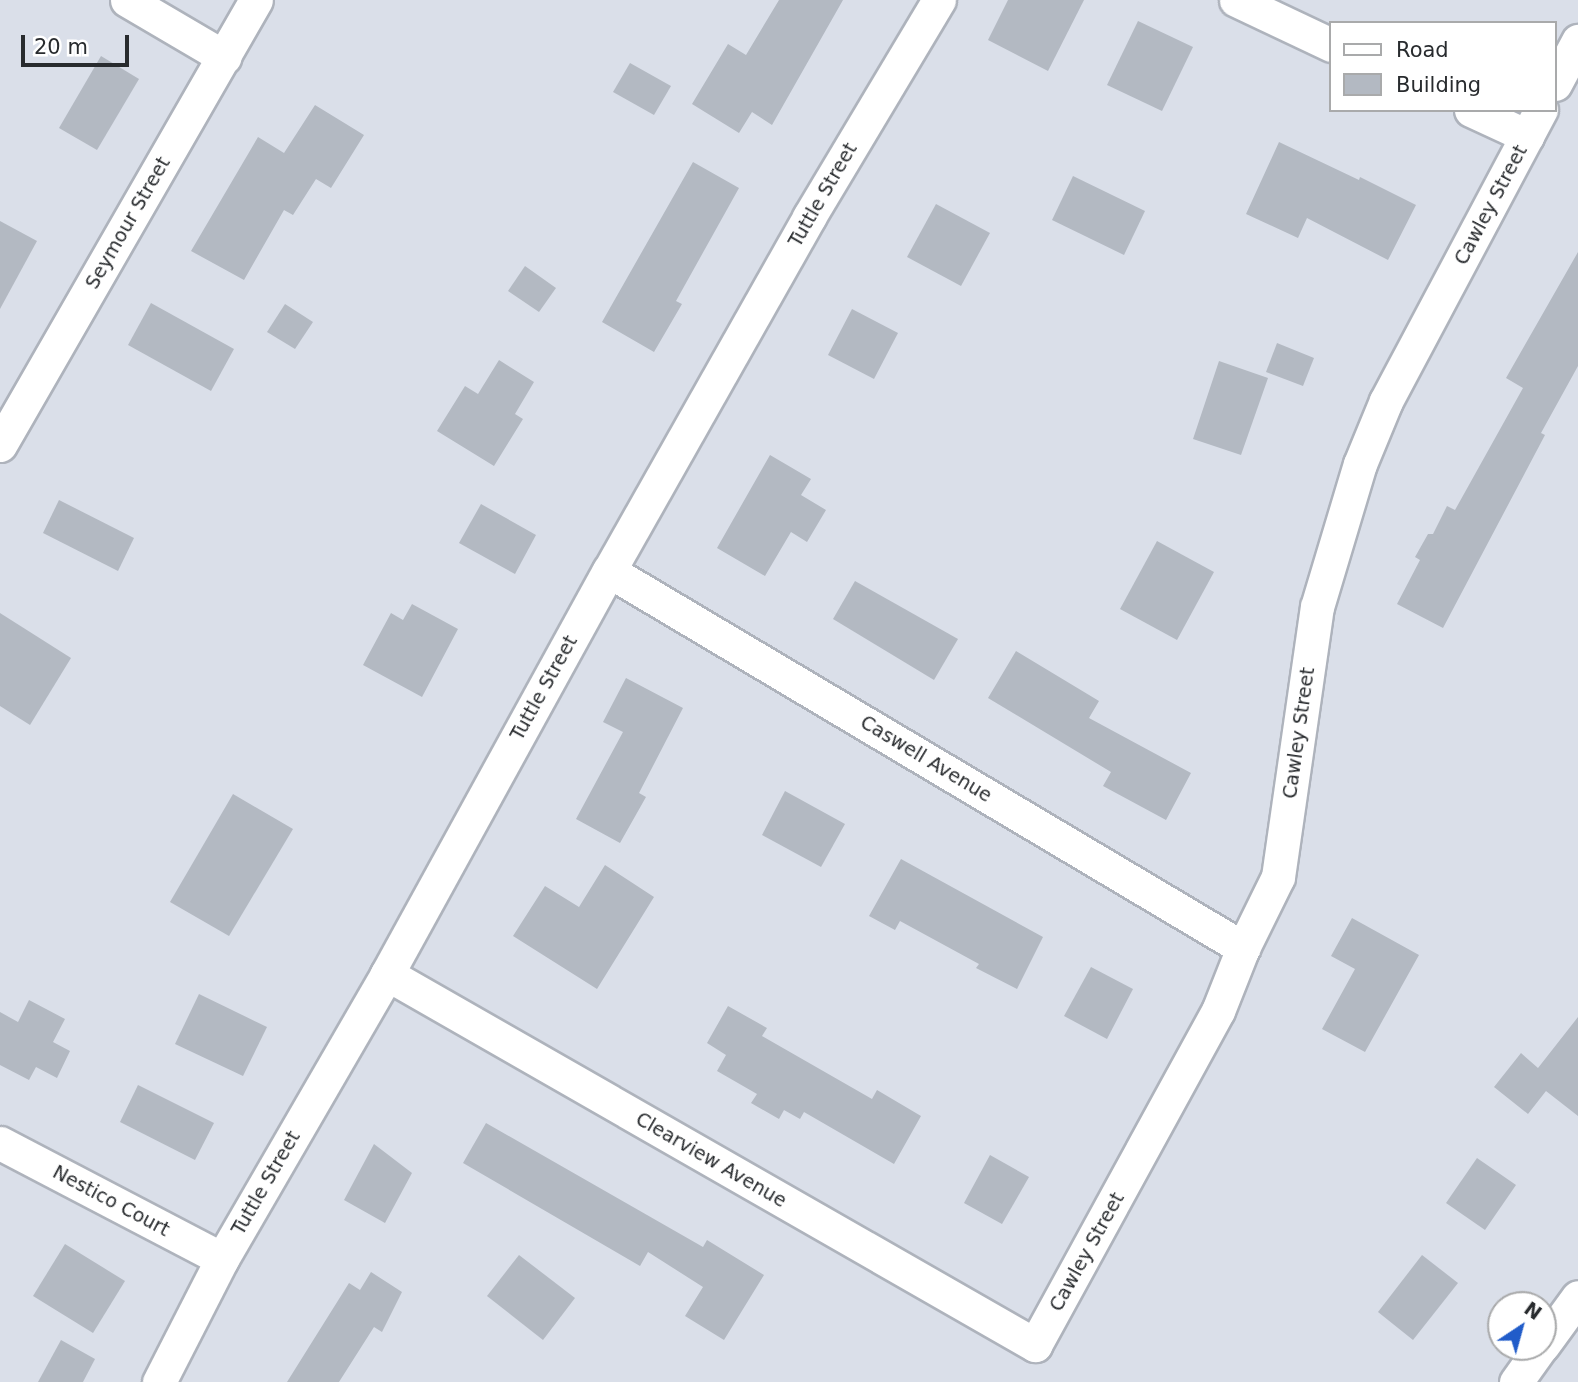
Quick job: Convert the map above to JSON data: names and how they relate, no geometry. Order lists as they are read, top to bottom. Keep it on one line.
{"streets":{"street":["Tuttle Street","Cawley Street","Seymour Street","Caswell Avenue","Clearview Avenue","Nestico Court"]},"crossings":[["Tuttle Street","Caswell Avenue"],["Tuttle Street","Clearview Avenue"],["Tuttle Street","Nestico Court"],["Cawley Street","Caswell Avenue"],["Cawley Street","Clearview Avenue"]],"legend":["Road","Building"],"scale_bar":"20 m","north":"top right"}
